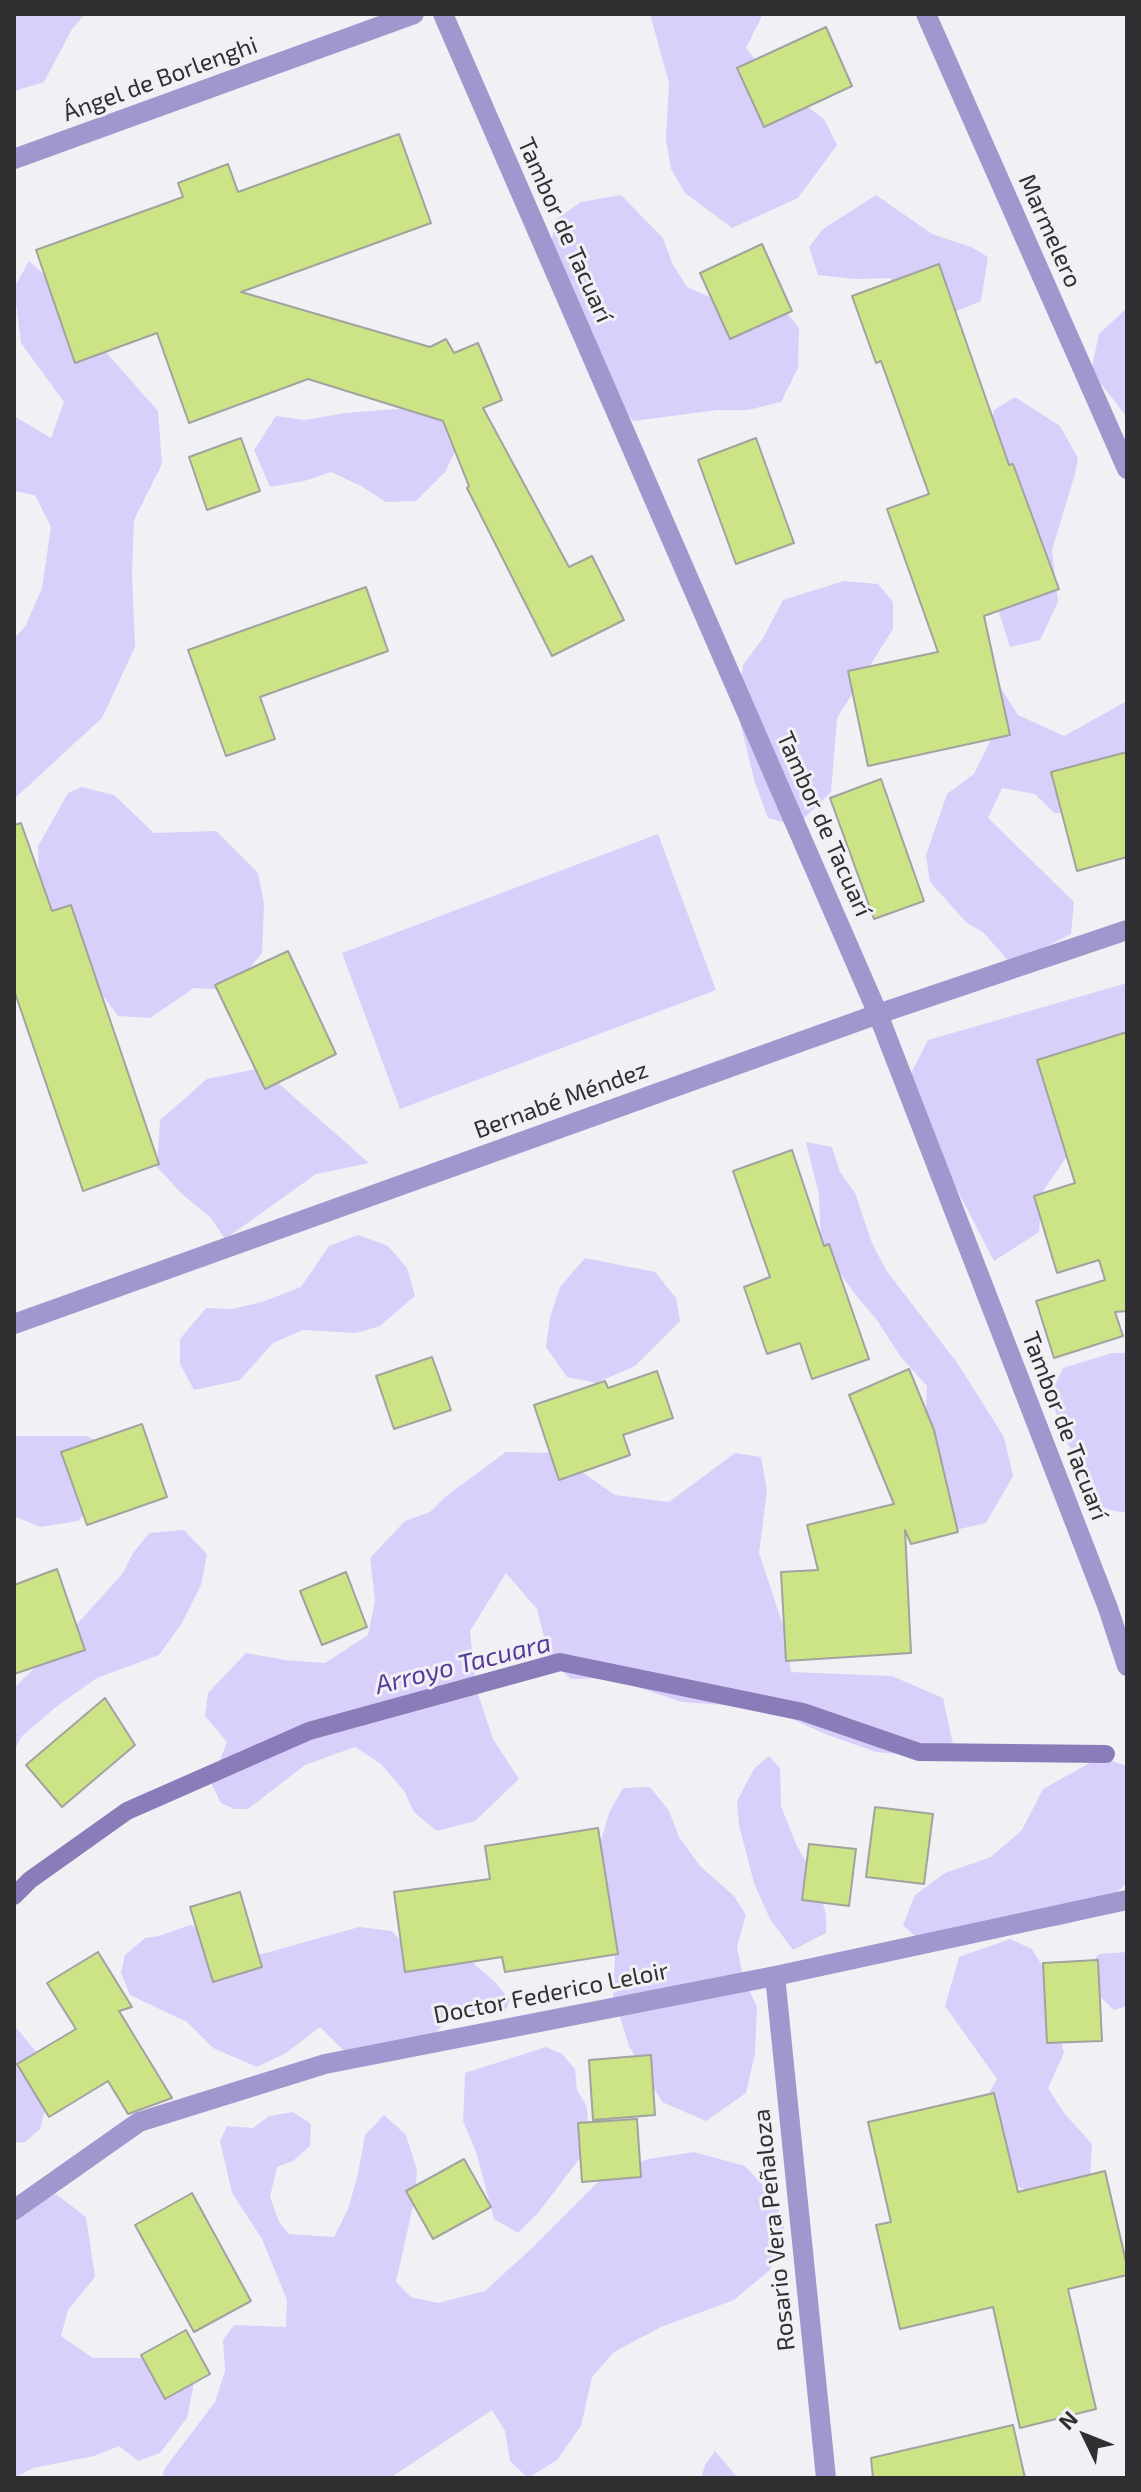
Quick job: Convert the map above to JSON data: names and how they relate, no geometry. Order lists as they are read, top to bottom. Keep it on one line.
{"streets":{"street":["Ángel de Borlenghi","Tambor de Tacuarí","Marmelero","Bernabé Méndez","Doctor Federico Leloir","Rosario Vera Peñaloza"]},"crossings":[["Tambor de Tacuarí","Bernabé Méndez"],["Doctor Federico Leloir","Rosario Vera Peñaloza"]],"water":["Arroyo Tacuara"],"north":"top left"}
